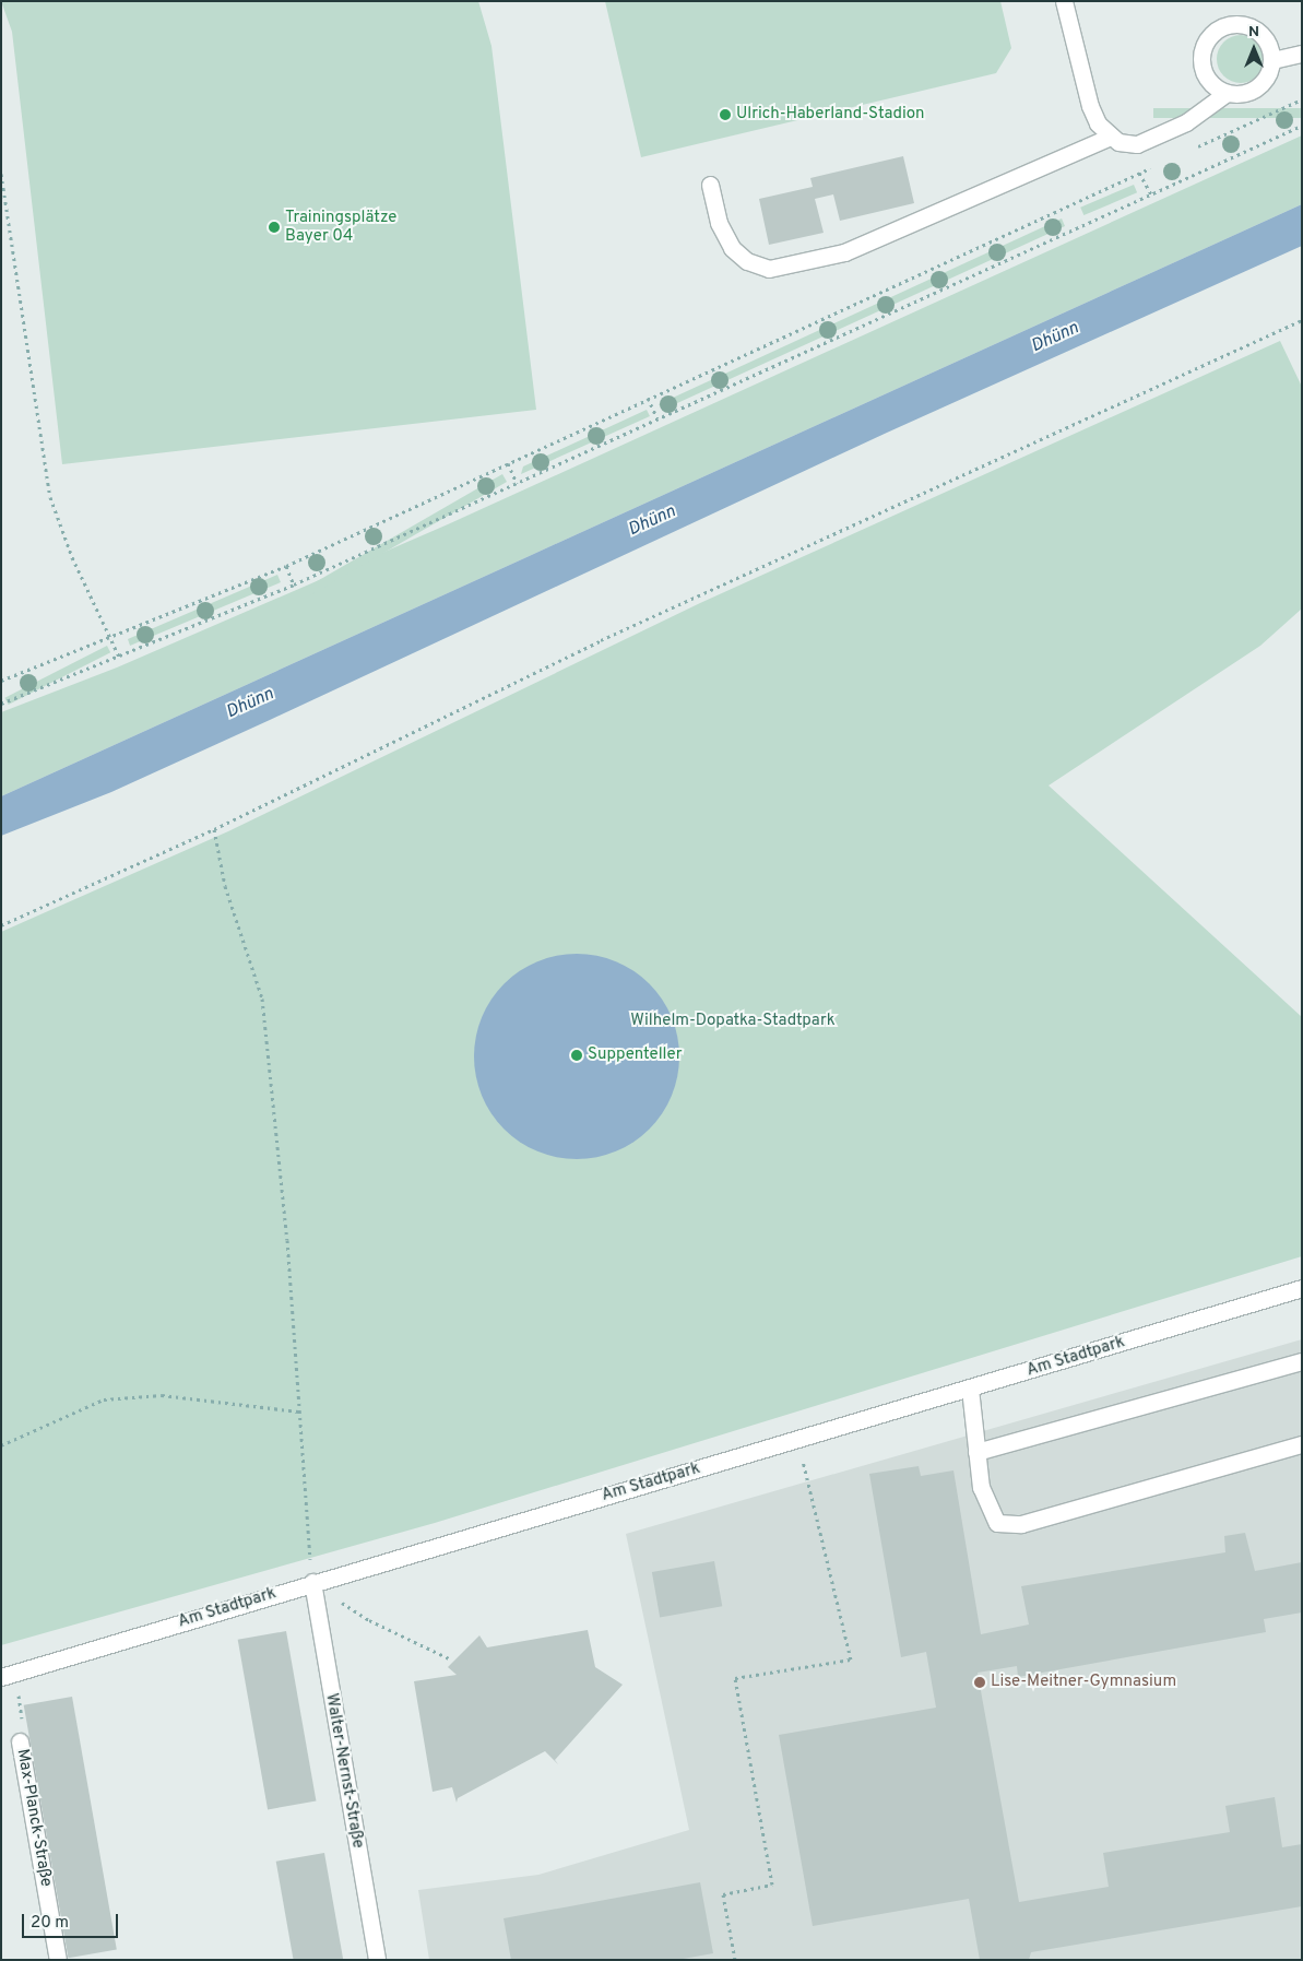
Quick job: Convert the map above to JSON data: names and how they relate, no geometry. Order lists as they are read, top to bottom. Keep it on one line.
{"streets":{"street":["Am Stadtpark","Walter-Nernst-Straße","Max-Planck-Straße"]},"crossings":[["Am Stadtpark","Walter-Nernst-Straße"]],"water":["Dhünn"],"parks":["Wilhelm-Dopatka-Stadtpark"],"places":["Ulrich-Haberland-Stadion","Trainingsplätze Bayer 04","Suppenteller","Lise-Meitner-Gymnasium"],"scale_bar":"20 m","north":"top"}
